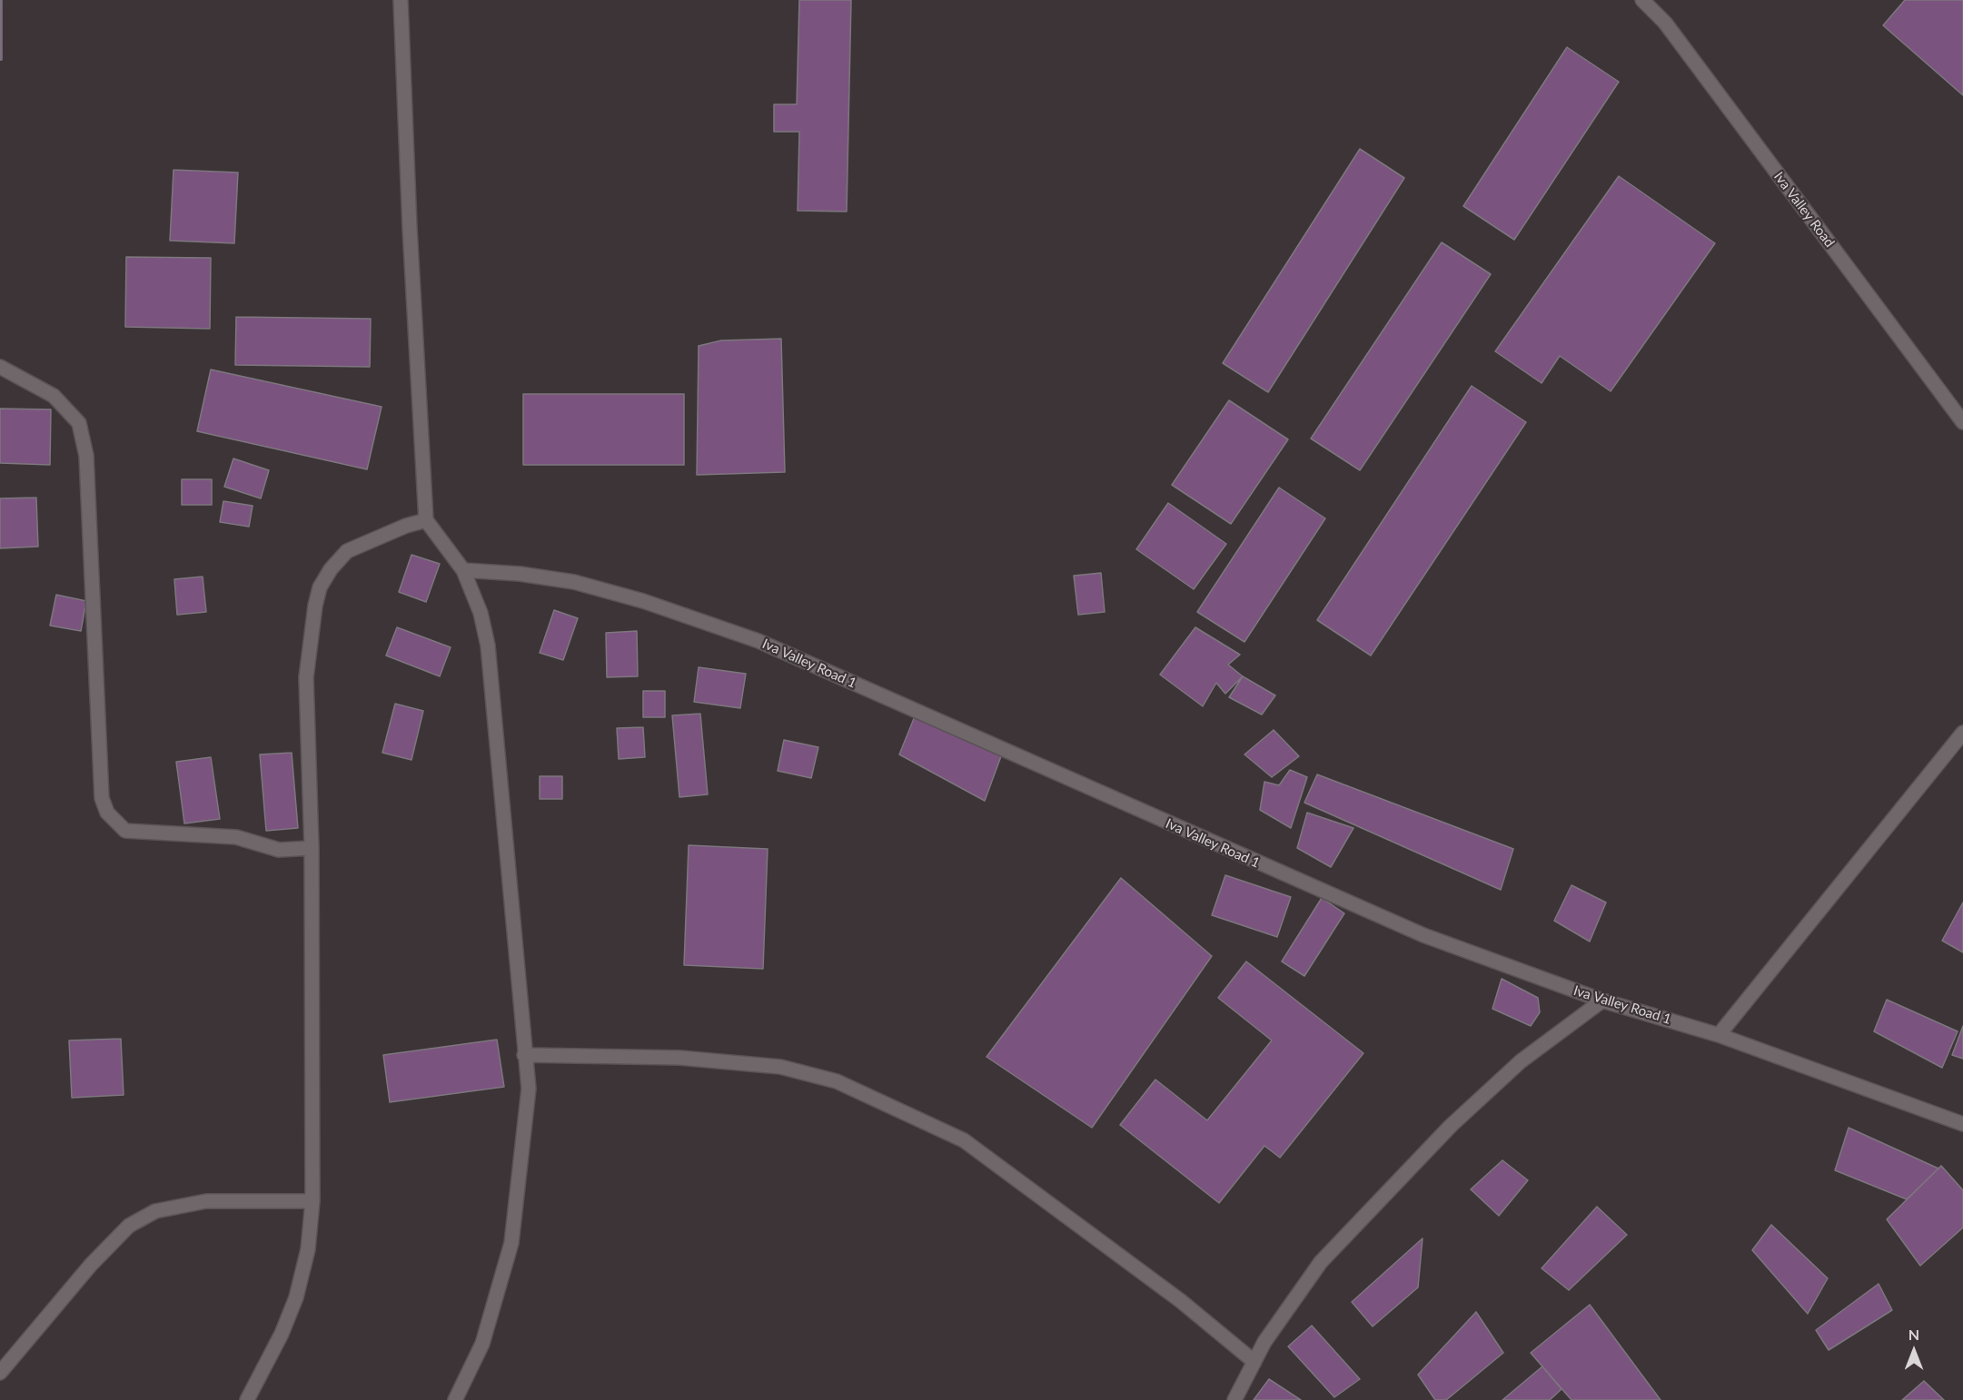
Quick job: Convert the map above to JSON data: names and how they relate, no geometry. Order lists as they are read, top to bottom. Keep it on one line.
{"streets":{"street":["Iva Valley Road","Iva Valley Road 1"]},"north":"top"}
